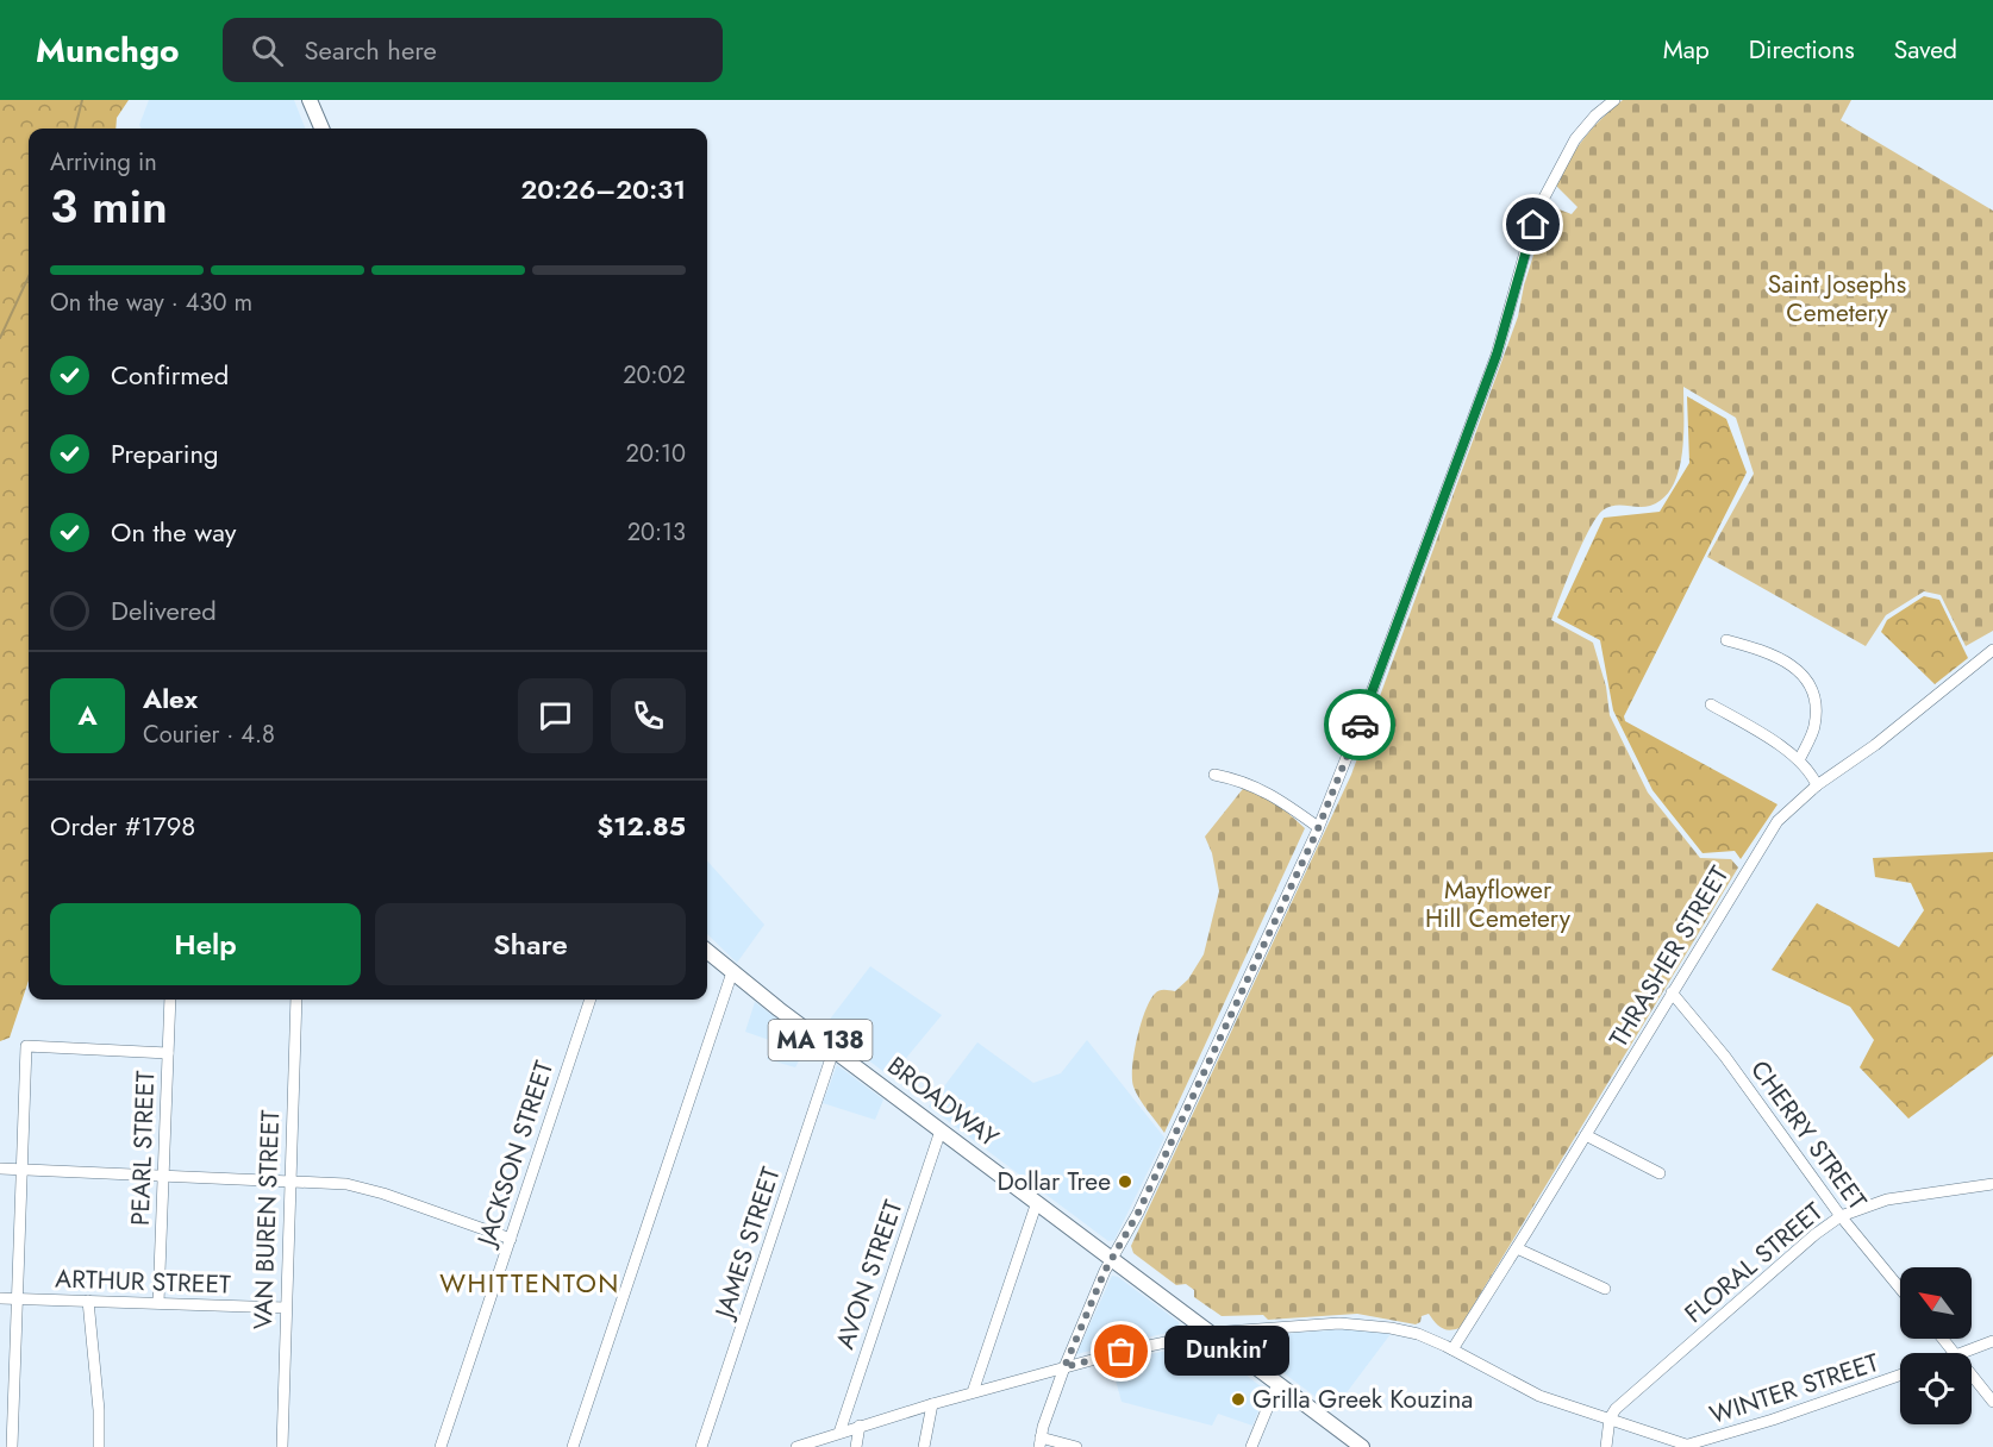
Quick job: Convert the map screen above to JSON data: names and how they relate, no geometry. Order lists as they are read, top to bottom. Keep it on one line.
{"streets":{"main road":["MA 138","BROADWAY"],"street":["THRASHER STREET","CHERRY STREET","PEARL STREET","JACKSON STREET","VAN BUREN STREET","JAMES STREET","FLORAL STREET","AVON STREET","ARTHUR STREET","WINTER STREET"]},"crossings":[["THRASHER STREET","CHERRY STREET"],["BROADWAY","JAMES STREET"],["BROADWAY","AVON STREET"],["CHERRY STREET","FLORAL STREET"],["PEARL STREET","ARTHUR STREET"],["VAN BUREN STREET","ARTHUR STREET"]],"districts":["WHITTENTON"],"parks":["Saint Josephs Cemetery","Mayflower Hill Cemetery"],"places":["Dollar Tree","Dunkin'","Grilla Greek Kouzina"],"north":"top left","page":{"header":"Munchgo","search":"Search here","nav":["Map","Directions","Saved"],"heading":["3 min","Arriving in","20:26–20:31"],"panel":["Alex","Courier · 4.8","Order #1798","$12.85"],"bar":"On the way · 430 m","list":[["Confirmed","20:02"],["Preparing","20:10"],["On the way","20:13"],"Delivered"],"round":"A","buttons":["Help","Share"],"bubble":"Dunkin'"}}
